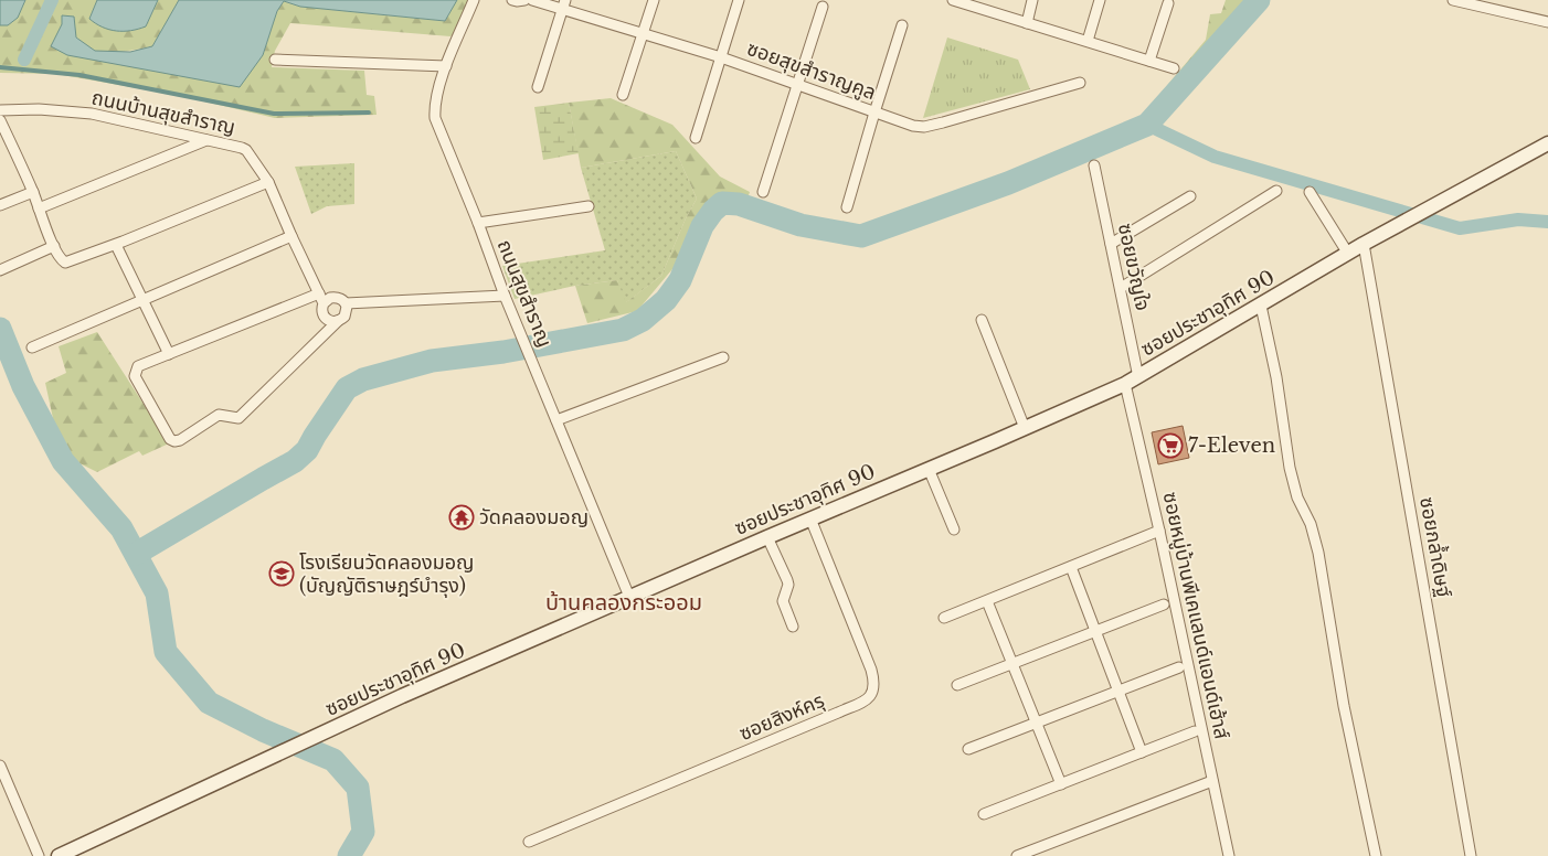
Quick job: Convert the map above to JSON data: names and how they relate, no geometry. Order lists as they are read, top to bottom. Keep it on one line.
{"streets":{"street":["ซอยสุขสำราญคูล","ถนนบ้านสุขสำราญ","ซอยขวัญใจ","ถนนสุขสำราญ","ซอยประชาอุทิศ 90","ซอยกล้ำดิษฐ์","ซอยหมู่บ้านพีเคแลนด์แอนด์เฮ้าส์","ซอยสิงห์ครุ"]},"crossings":[["ซอยขวัญใจ","ซอยประชาอุทิศ 90"],["ถนนสุขสำราญ","ซอยประชาอุทิศ 90"],["ซอยประชาอุทิศ 90","ซอยกล้ำดิษฐ์"],["ซอยประชาอุทิศ 90","ซอยหมู่บ้านพีเคแลนด์แอนด์เฮ้าส์"],["ซอยประชาอุทิศ 90","ซอยสิงห์ครุ"]],"districts":["บ้านคลองกระออม"],"places":{"supermarket":["7-Eleven"],"temple":["วัดคลองมอญ"],"school or university":["โรงเรียนวัดคลองมอญ (บัญญัติราษฎร์บำรุง)"]}}
